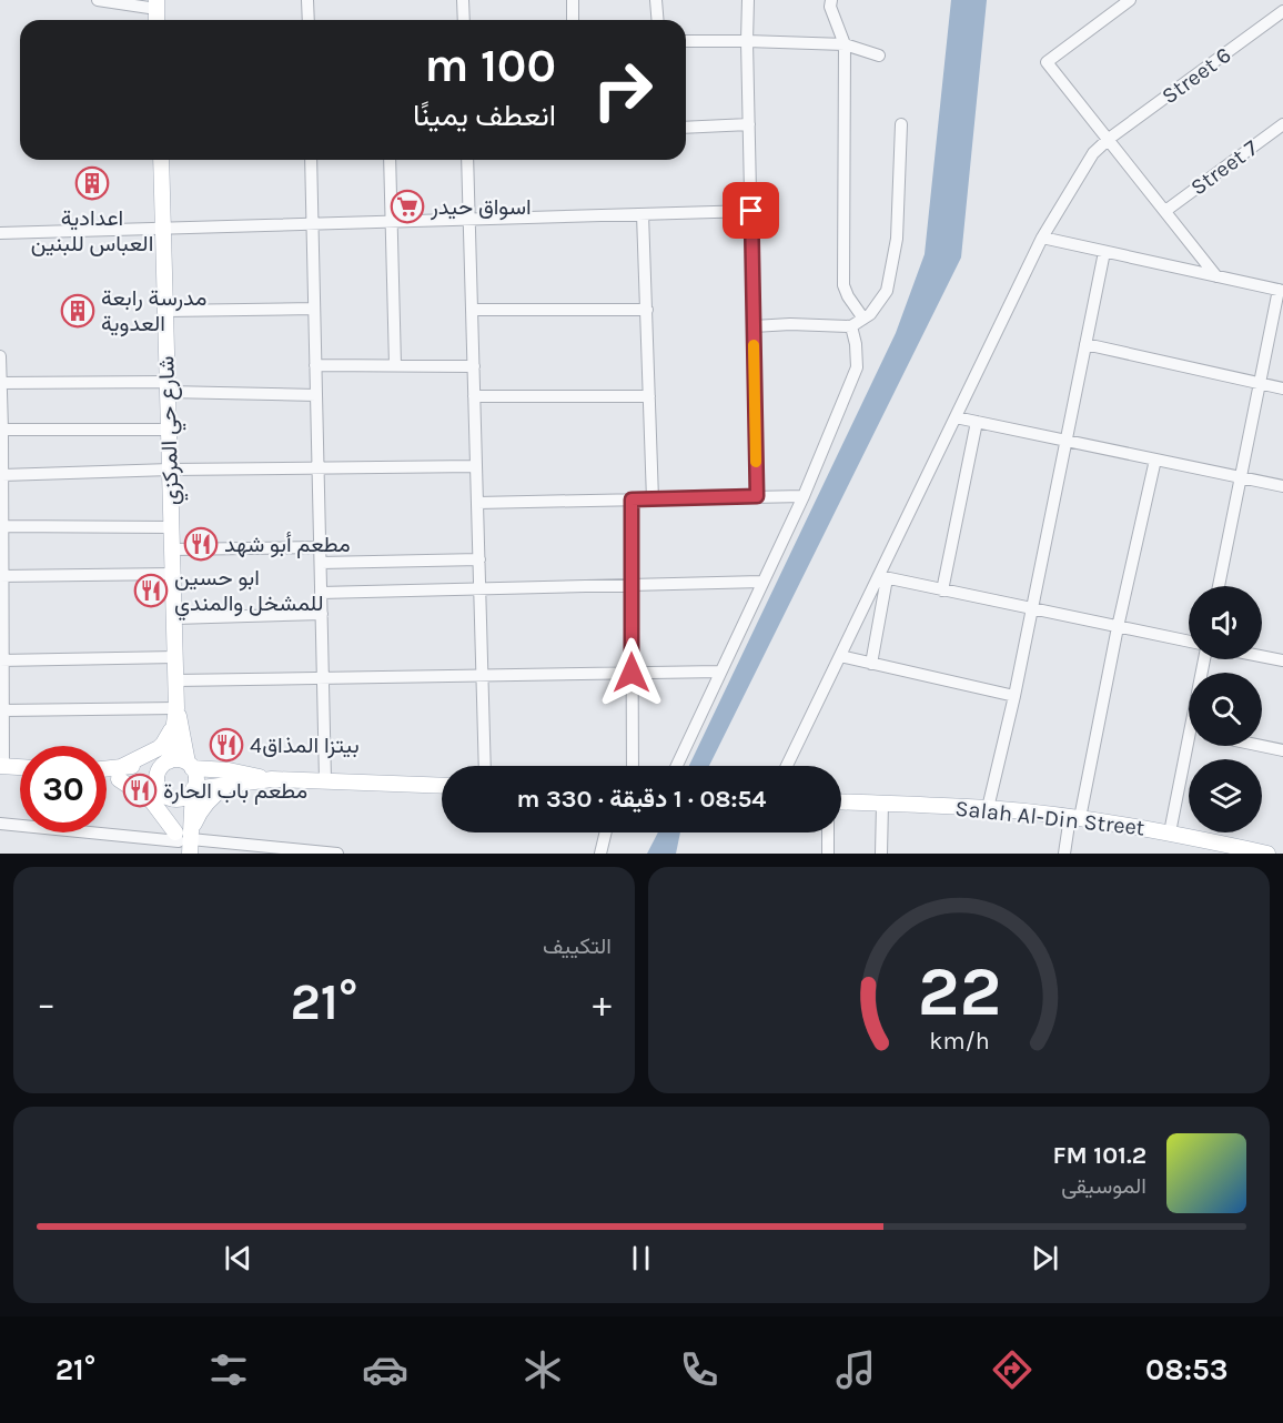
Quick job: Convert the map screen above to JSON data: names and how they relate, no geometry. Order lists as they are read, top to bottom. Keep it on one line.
{"streets":{"main road":["شارع حي المركزي","Salah Al-Din Street"],"street":["Street 6","Street 7"]},"places":{"building":["اعدادية العباس للبنين","مدرسة رابعة العدوية"],"supermarket":["اسواق حيدر"],"restaurant":["مطعم أبو شهد","ابو حسين للمشخل والمندي","بيتزا المذاق4","مطعم باب الحارة"]},"page":{"turn":["100 m","انعطف يمينًا"],"limit":"30","trip":"08:54 · 1 دقيقة · 330 m","tile":"التكييف","heat":["−","21°","+"],"song":["101.2 FM","الموسيقى"],"tabs":["08:53","21°"],"gauge":["22","km/h"]}}
